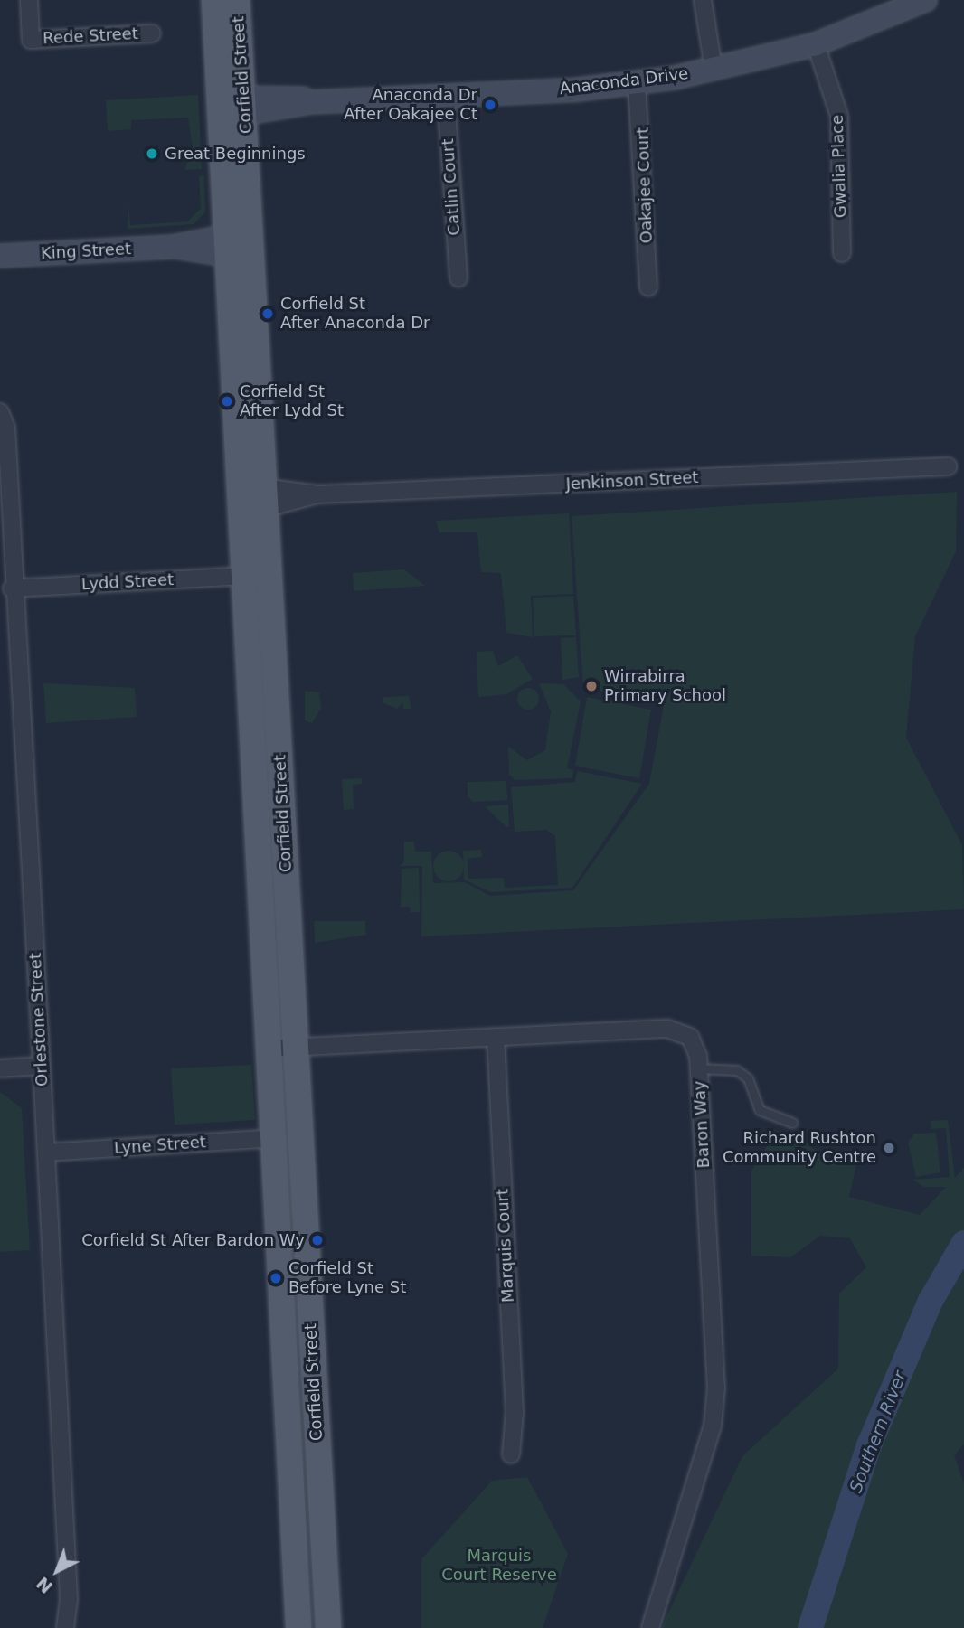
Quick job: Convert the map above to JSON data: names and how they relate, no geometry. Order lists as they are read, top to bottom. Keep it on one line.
{"streets":{"main road":["Corfield Street","Anaconda Drive","King Street"],"street":["Rede Street","Gwalia Place","Oakajee Court","Catlin Court","Jenkinson Street","Lydd Street","Orlestone Street","Baron Way","Lyne Street","Marquis Court"]},"crossings":[["Corfield Street","Anaconda Drive"],["Corfield Street","King Street"],["Corfield Street","Jenkinson Street"],["Corfield Street","Lydd Street"],["Corfield Street","Baron Way"],["Corfield Street","Lyne Street"],["Anaconda Drive","Gwalia Place"],["Anaconda Drive","Oakajee Court"],["Anaconda Drive","Catlin Court"],["Lydd Street","Orlestone Street"],["Orlestone Street","Lyne Street"],["Baron Way","Marquis Court"]],"water":["Southern River"],"parks":["Marquis Court Reserve"],"places":["Anaconda Dr After Oakajee Ct","Great Beginnings","Corfield St After Anaconda Dr","Corfield St After Lydd St","Wirrabirra Primary School","Richard Rushton Community Centre","Corfield St After Bardon Wy","Corfield St Before Lyne St"],"north":"bottom left"}
